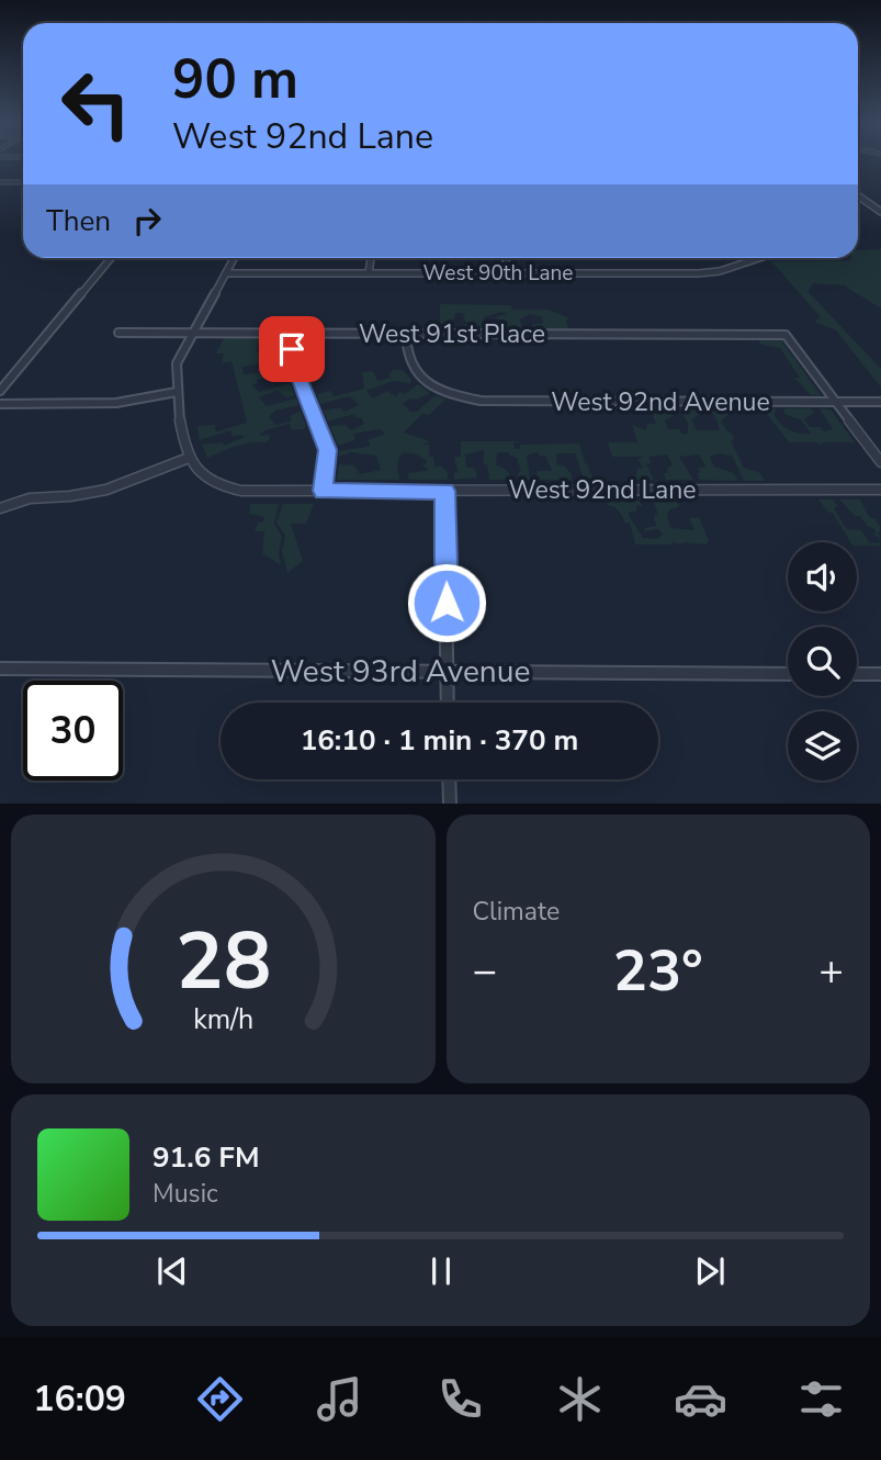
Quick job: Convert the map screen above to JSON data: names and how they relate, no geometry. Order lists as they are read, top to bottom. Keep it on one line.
{"streets":{"street":["West 90th Lane","West 91st Place","West 92nd Avenue","West 92nd Lane","West 93rd Avenue"]},"crossings":[["West 91st Place","West 92nd Avenue"]],"page":{"turn":["90 m","West 92nd Lane"],"then":"Then","limit":"30","trip":"16:10 · 1 min · 370 m","tile":"Climate","heat":["−","23°","+"],"song":["91.6 FM","Music"],"tabs":"16:09","gauge":["28","km/h"]}}
